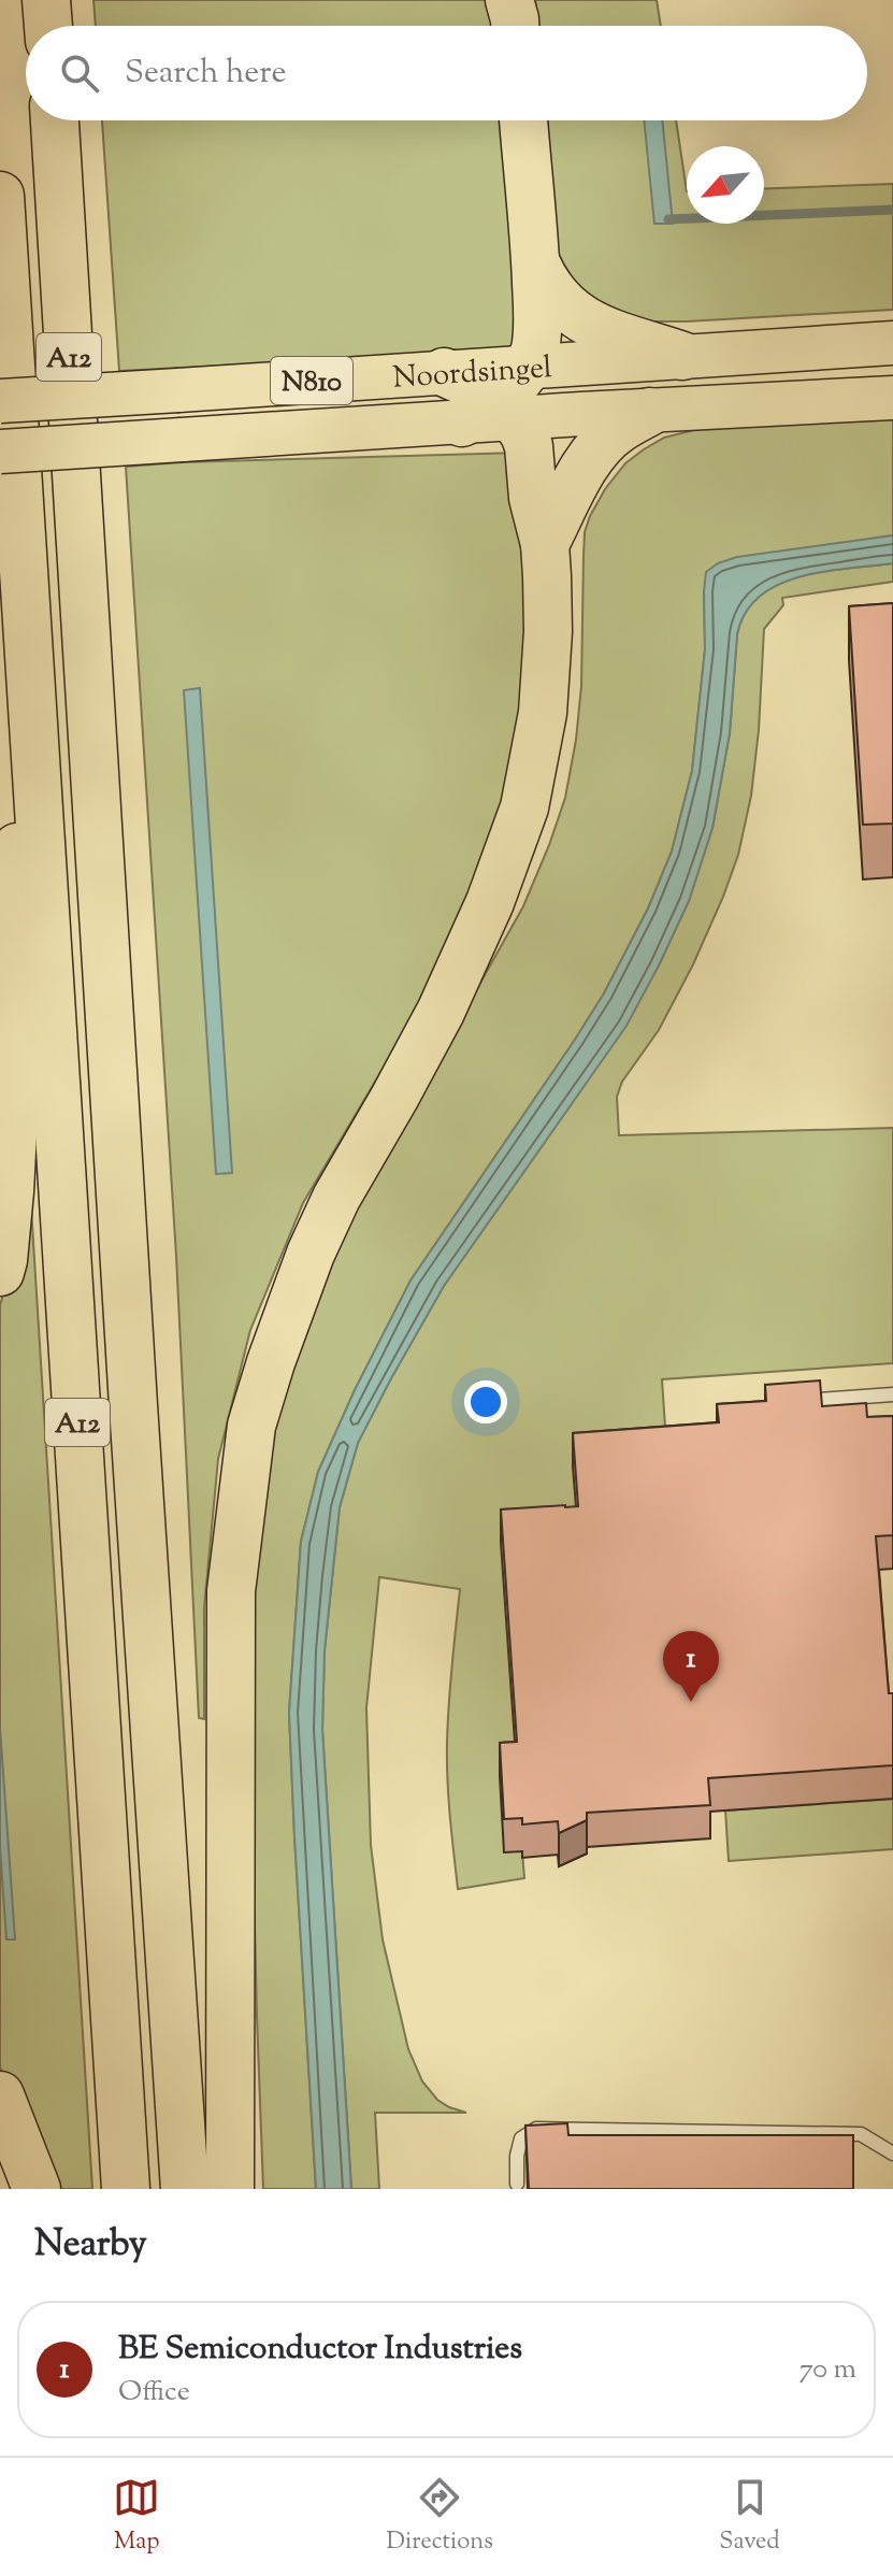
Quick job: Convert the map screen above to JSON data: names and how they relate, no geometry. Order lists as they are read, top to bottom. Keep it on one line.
{"streets":{"highway":["A12"],"main road":["Noordsingel","N810"]},"north":"bottom left","page":{"search":"Search here","pins":"1","heading":"Nearby","list":[{"mark":"1","name":"BE Semiconductor Industries","note":"Office","value":"70 m"}],"nav":["Map","Directions","Saved"]}}
